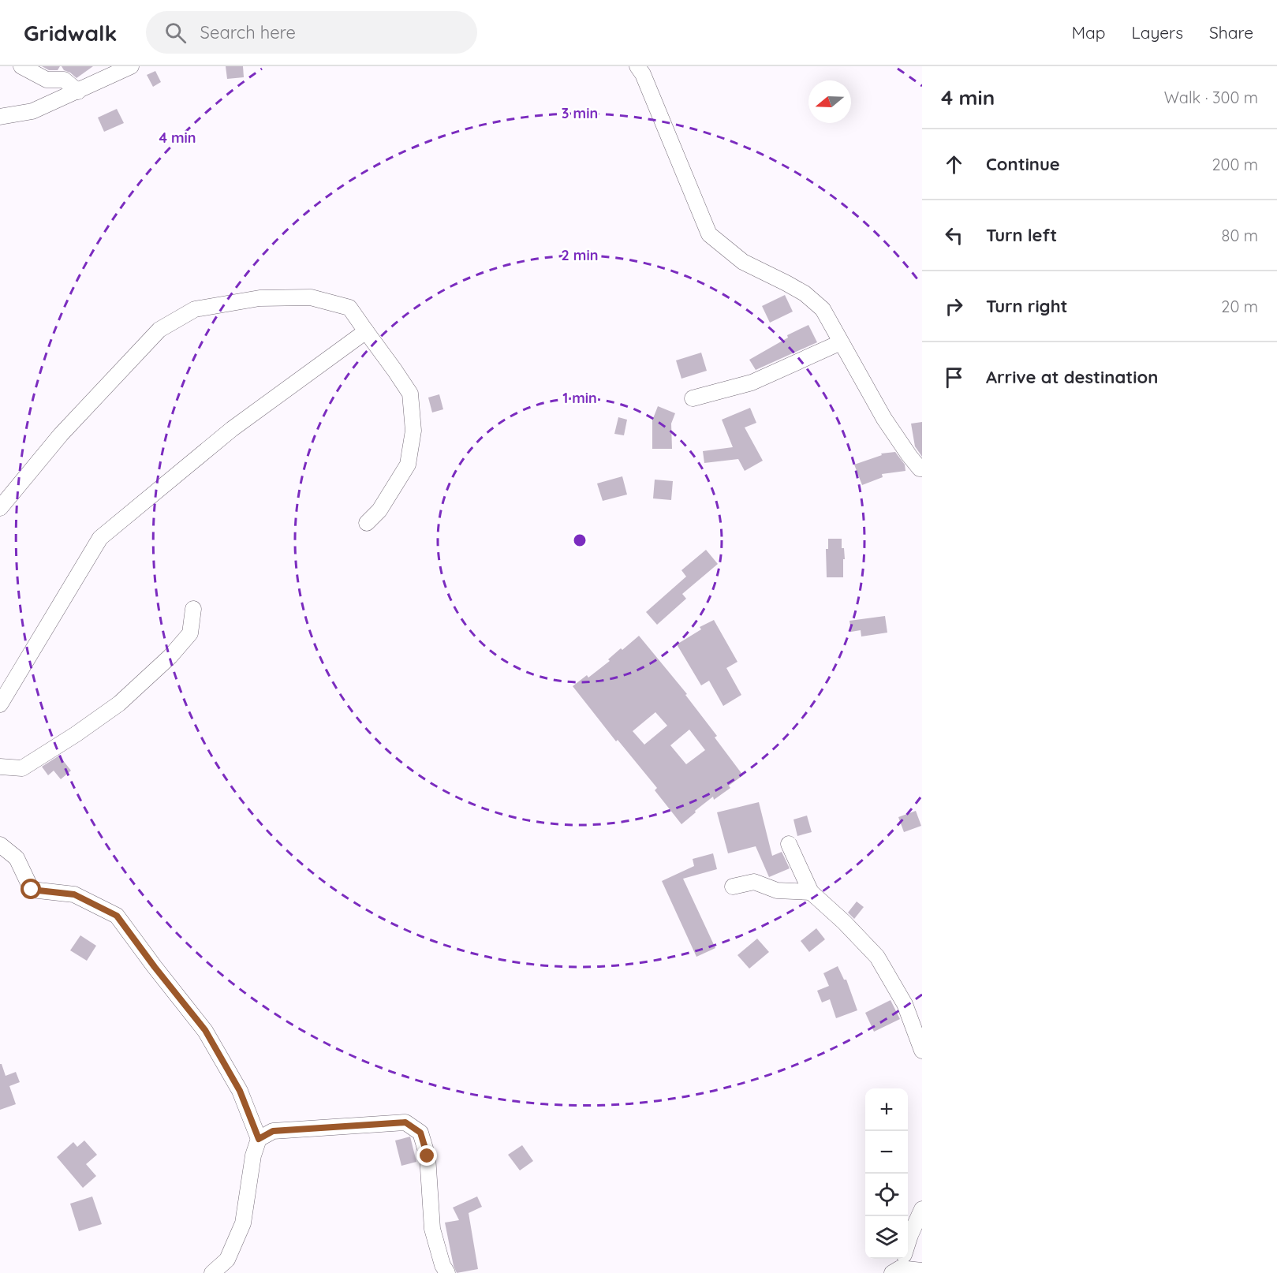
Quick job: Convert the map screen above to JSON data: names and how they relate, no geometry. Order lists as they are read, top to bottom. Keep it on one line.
{"north":"left","page":{"header":"Gridwalk","search":"Search here","nav":["Map","Layers","Share"],"heading":["4 min","Walk · 300 m"],"list":[["Continue","200 m"],["Turn left","80 m"],["Turn right","20 m"],"Arrive at destination"],"map_buttons":["+","−"]},"rings":["3 min","4 min","2 min","1 min"]}
